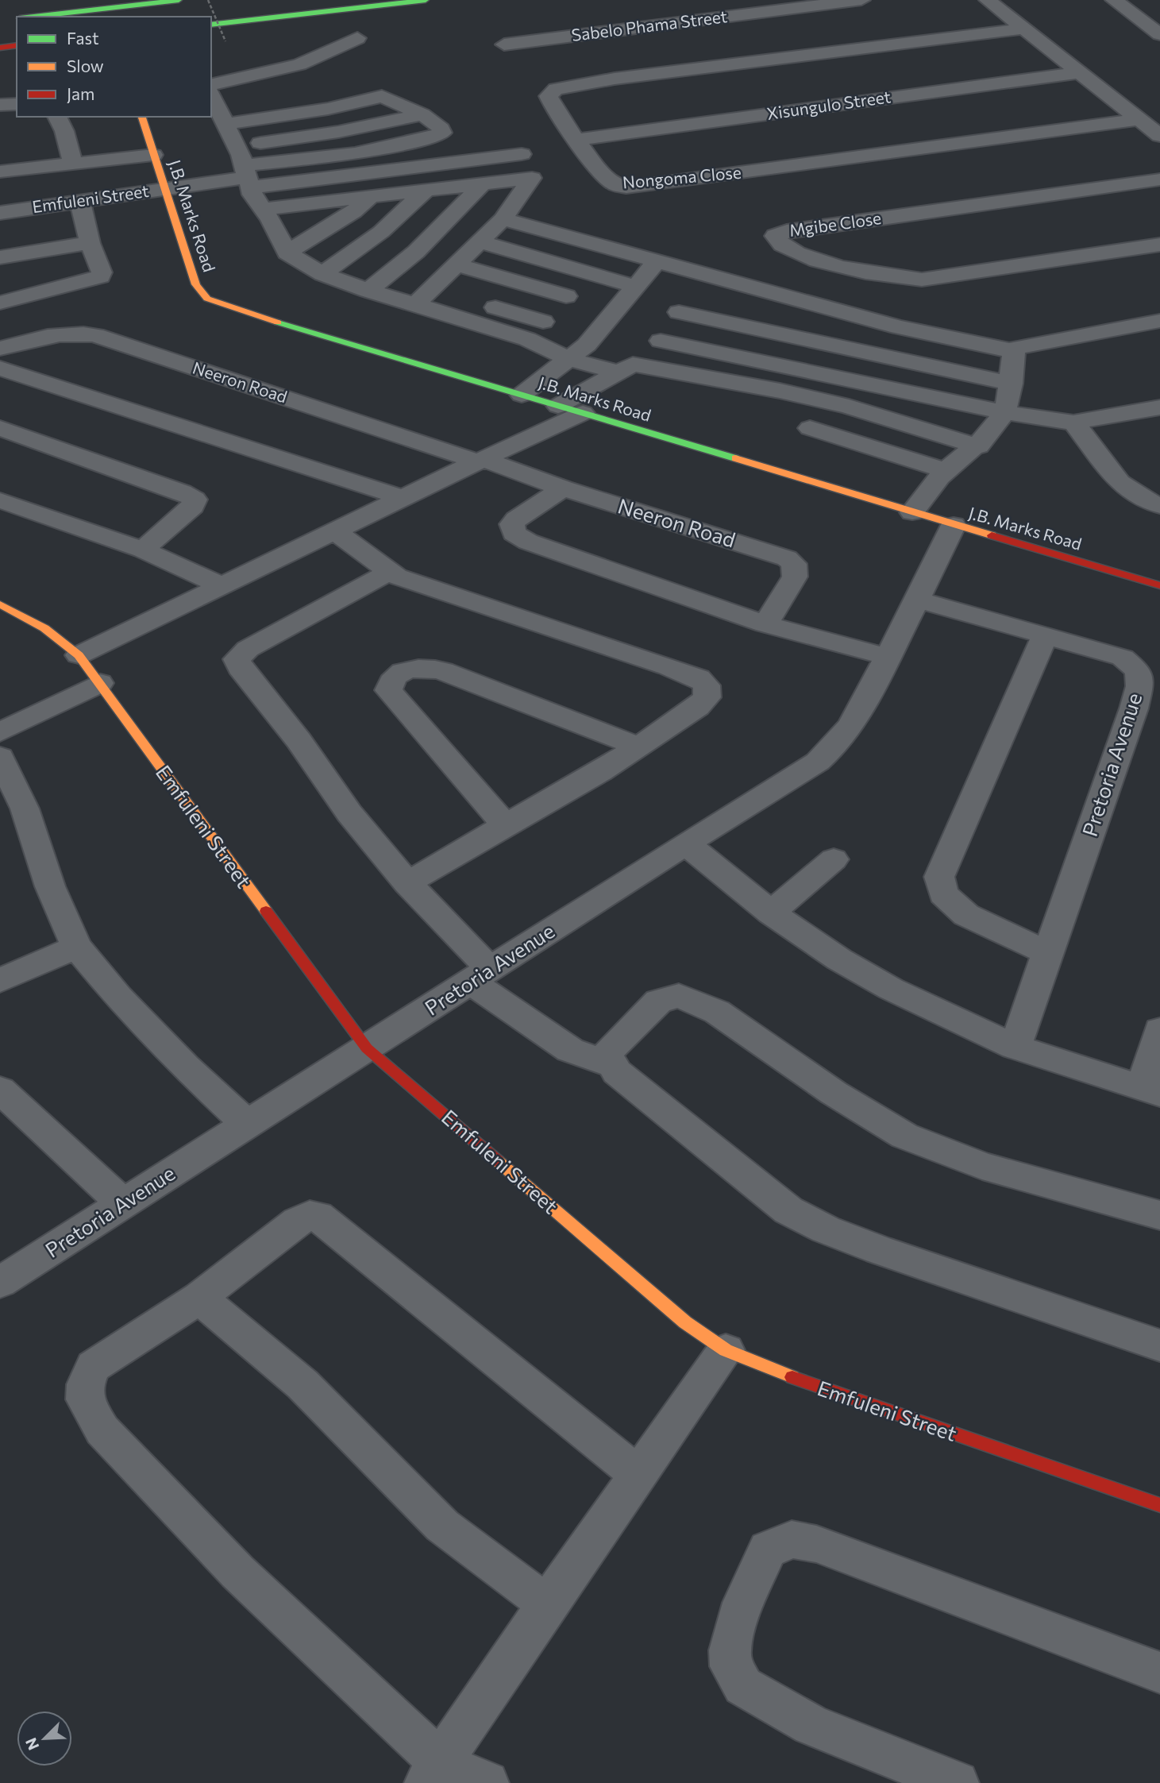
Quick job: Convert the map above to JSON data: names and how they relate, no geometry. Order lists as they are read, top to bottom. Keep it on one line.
{"streets":{"street":["Sabelo Phama Street","Xisungulo Street","Nongoma Close","Emfuleni Street","J.B. Marks Road","Mgibe Close","Neeron Road","Pretoria Avenue"]},"crossings":[["Sabelo Phama Street","Nongoma Close"],["Xisungulo Street","Nongoma Close"],["Emfuleni Street","J.B. Marks Road"],["Emfuleni Street","Pretoria Avenue"],["J.B. Marks Road","Pretoria Avenue"]],"legend":["Fast","Slow","Jam"],"north":"bottom left"}
